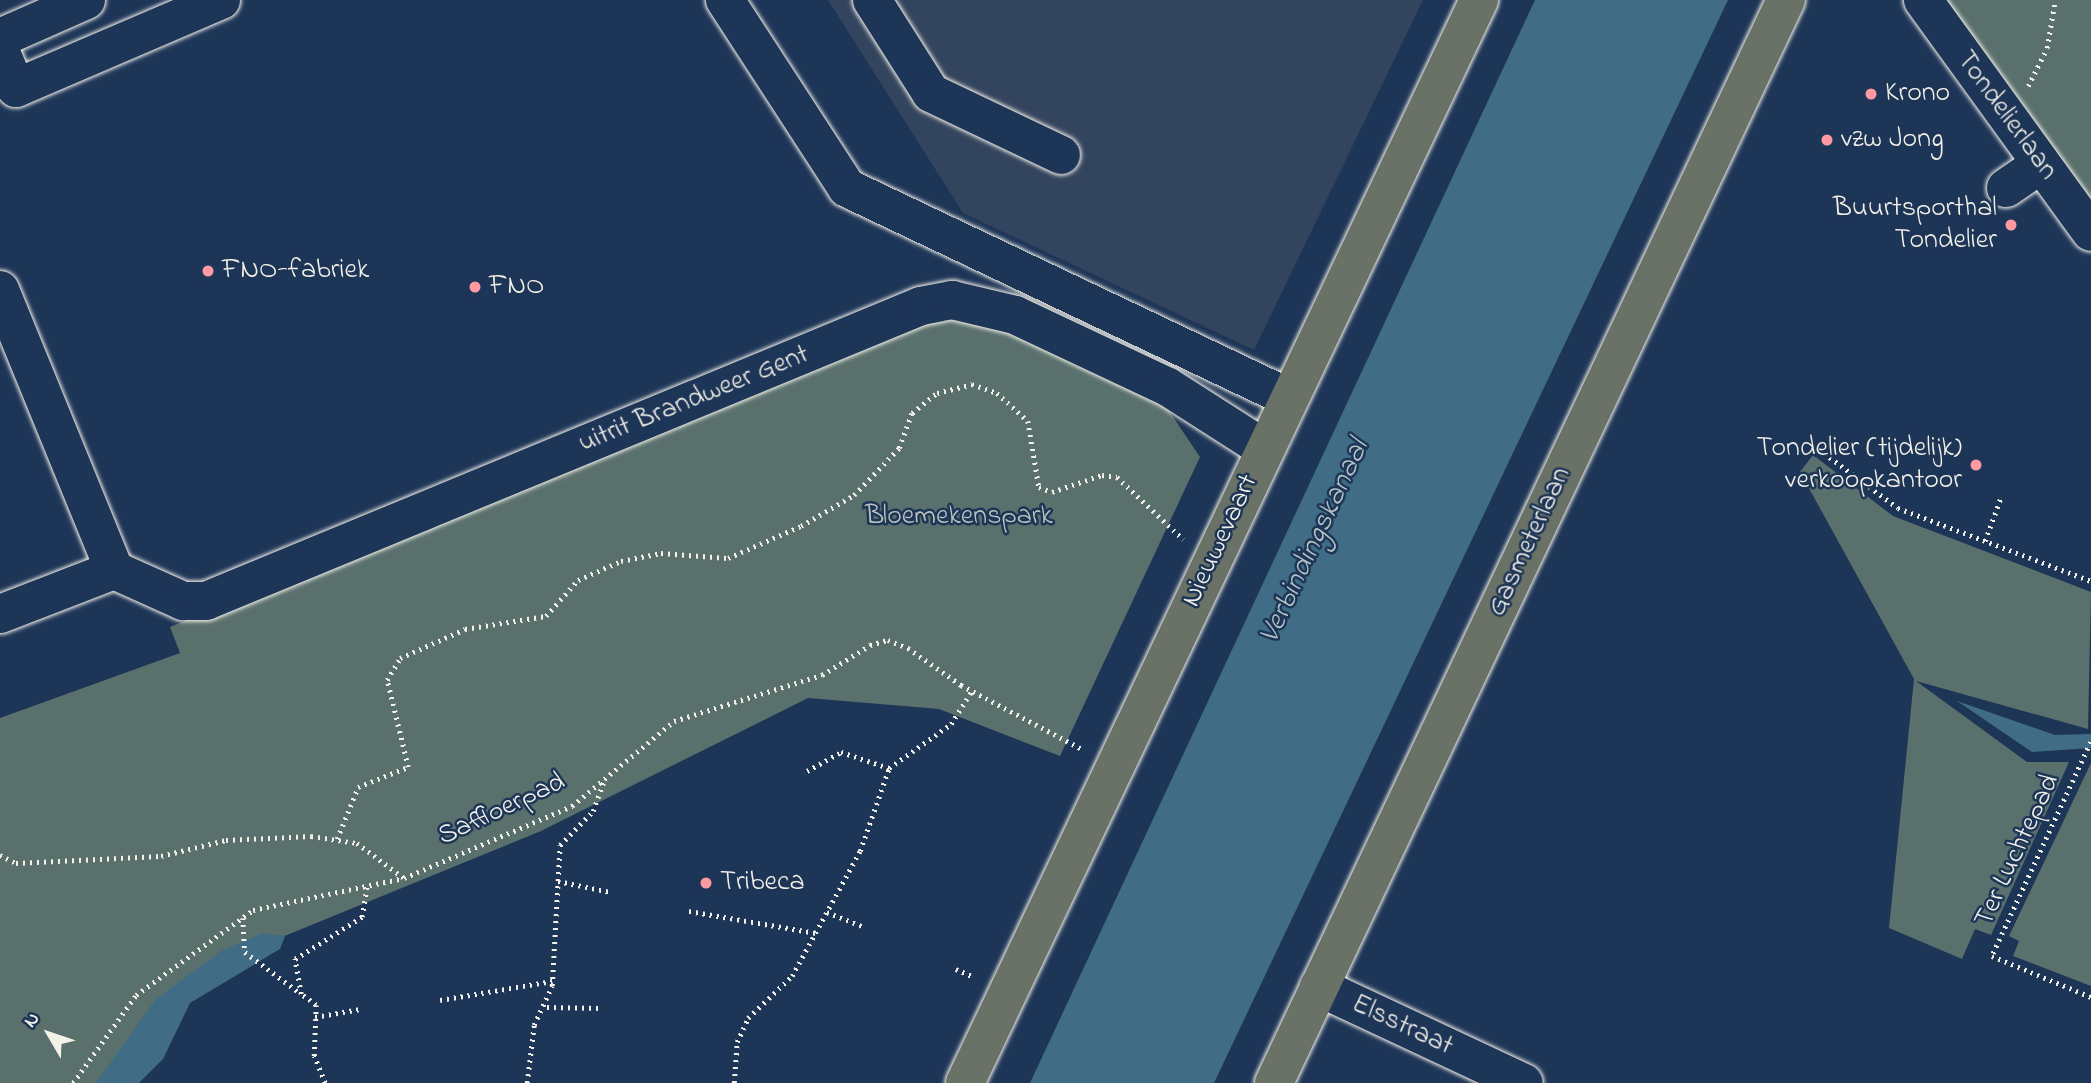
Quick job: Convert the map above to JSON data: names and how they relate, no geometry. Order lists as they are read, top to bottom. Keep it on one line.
{"streets":{"main road":["Nieuwevaart","Gasmeterlaan"],"street":["Tondelierlaan","uitrit Brandweer Gent","Elsstraat"],"path":["Saffloerpad","Ter Luchtepad"]},"crossings":[["uitrit Brandweer Gent","Nieuwevaart"],["Gasmeterlaan","Elsstraat"]],"water":["Verbindingskanaal"],"parks":["Bloemekenspark"],"places":["Krono","vzw Jong","Buurtsporthal Tondelier","FNO-fabriek","FNO","Tondelier (tijdelijk) verkoopkantoor","Tribeca"],"north":"top left"}
